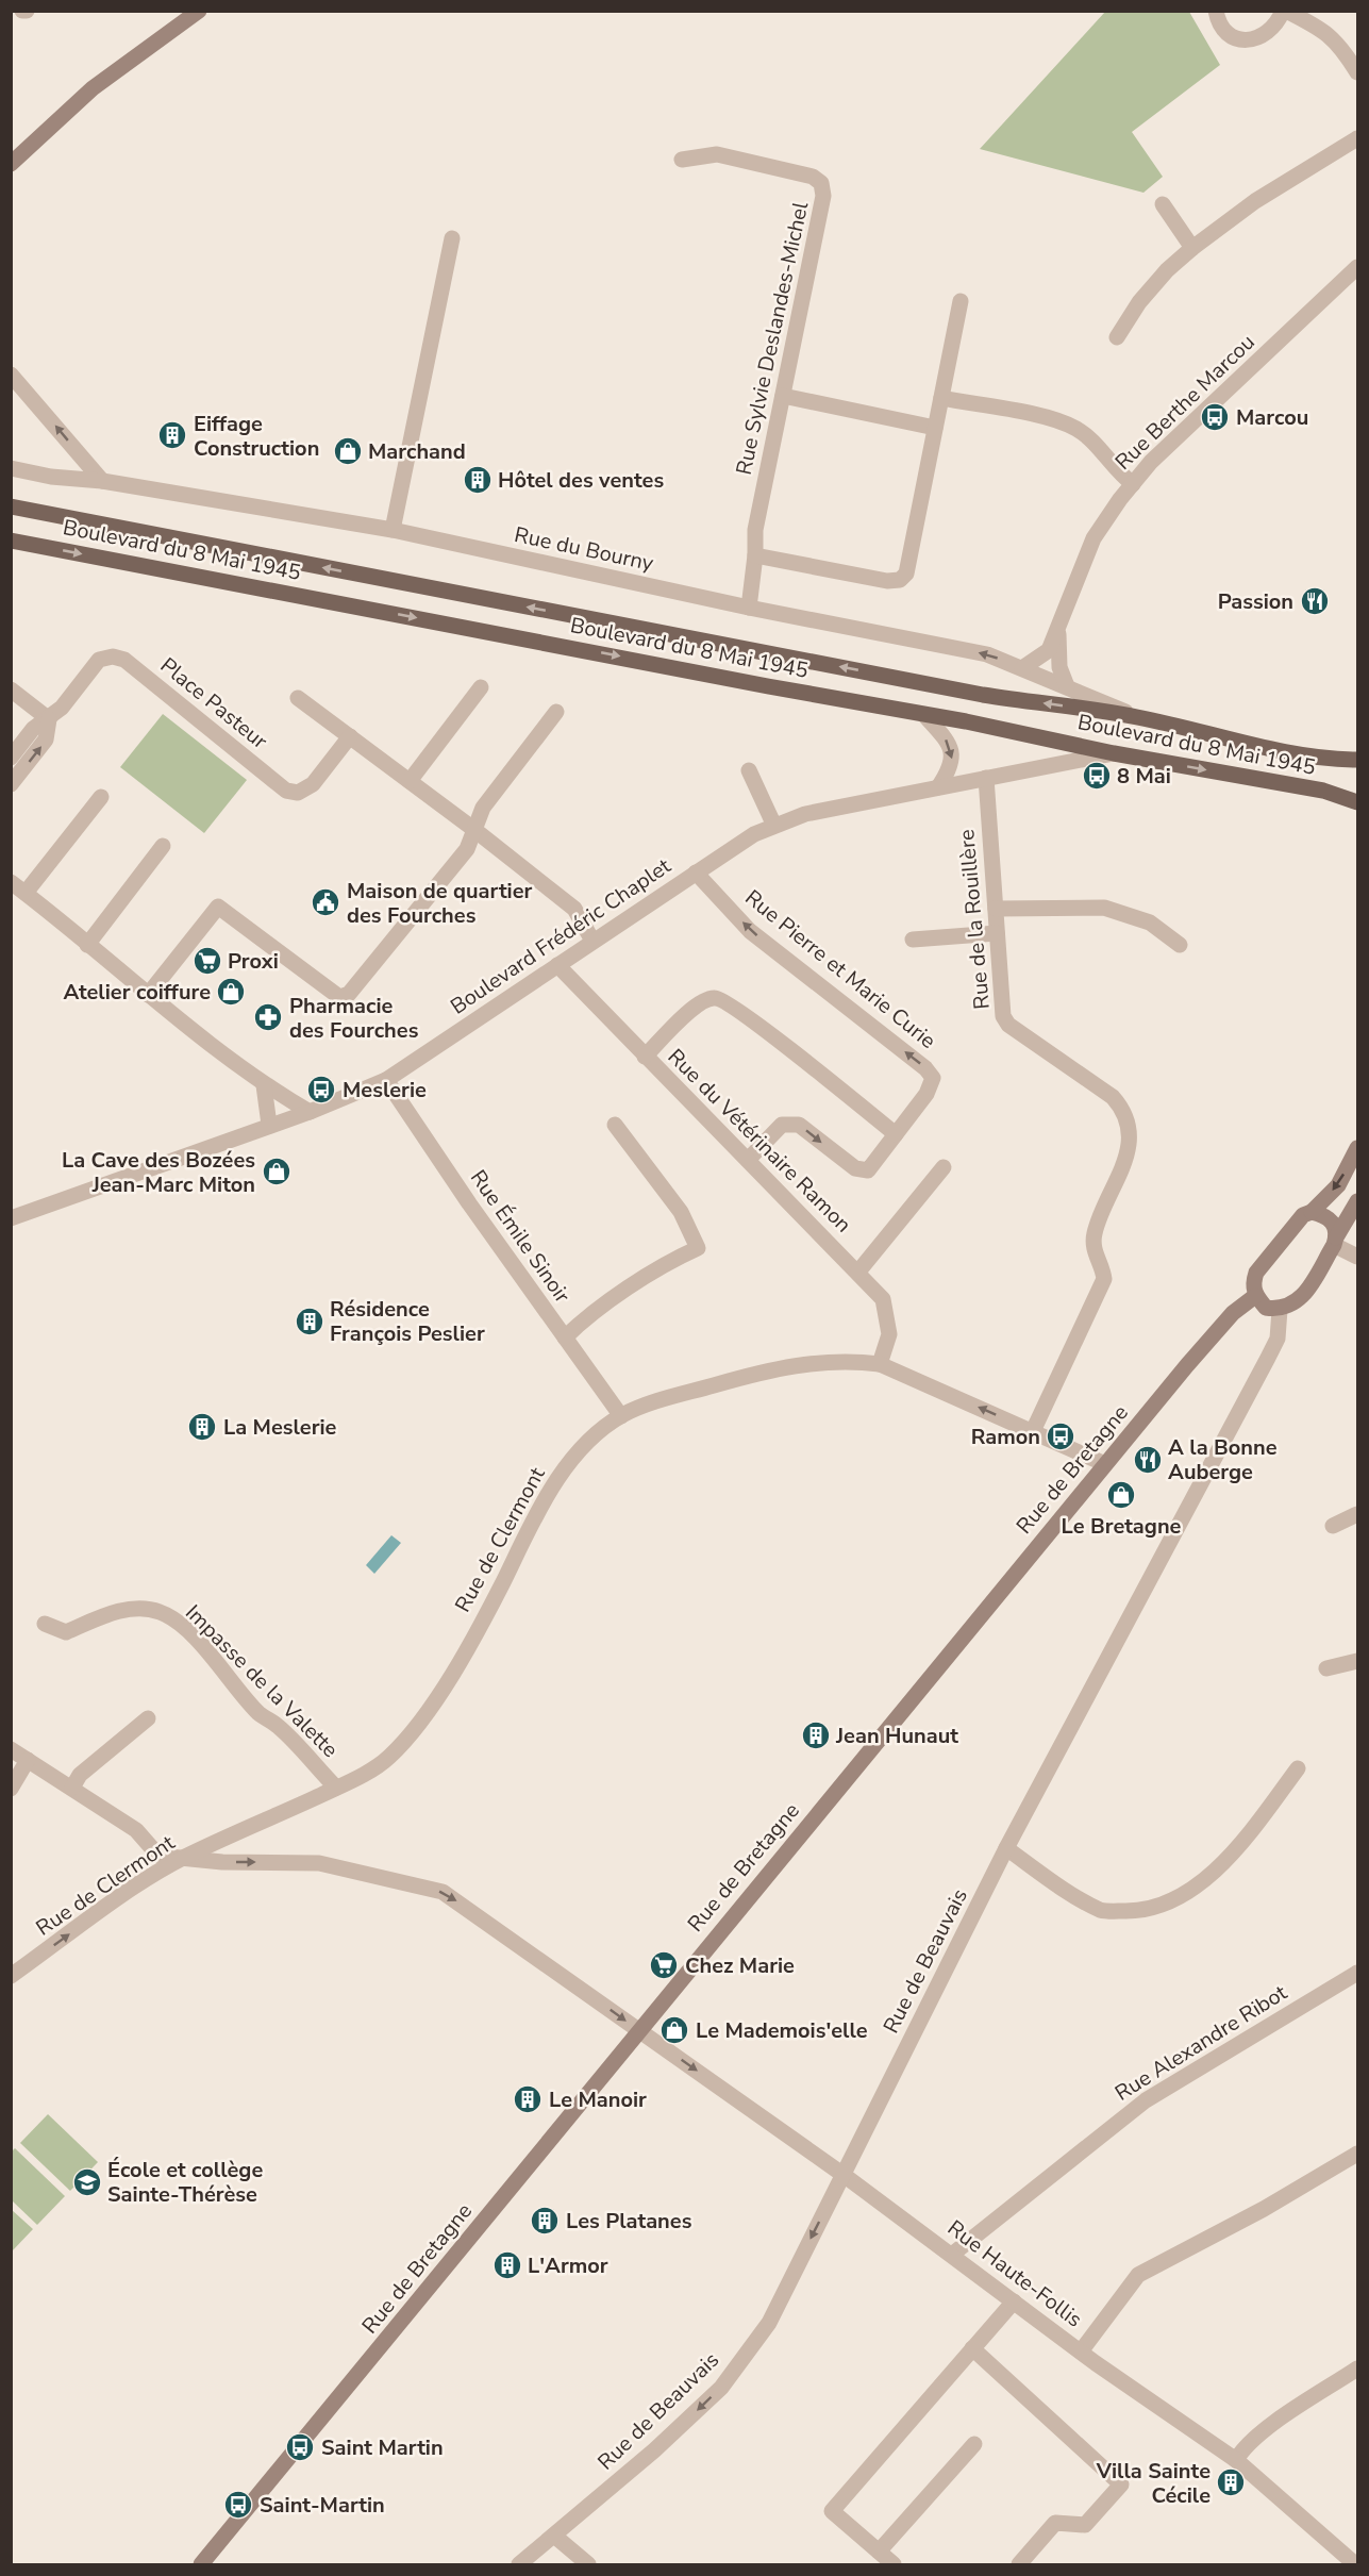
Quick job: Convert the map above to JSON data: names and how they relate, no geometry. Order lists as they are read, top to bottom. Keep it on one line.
{"streets":{"main road":["Boulevard du 8 Mai 1945","Rue de Bretagne"],"street":["Rue Sylvie Deslandes-Michel","Rue Berthe Marcou","Rue du Bourny","Place Pasteur","Rue de la Rouillère","Boulevard Frédéric Chaplet","Rue Pierre et Marie Curie","Rue du Vétérinaire Ramon","Rue Émile Sinoir","Rue de Clermont","Impasse de la Valette","Rue de Beauvais","Rue Alexandre Ribot","Rue Haute-Follis"]},"crossings":[["Rue Sylvie Deslandes-Michel","Rue du Bourny"],["Rue Berthe Marcou","Rue du Bourny"],["Rue du Bourny","Boulevard du 8 Mai 1945"],["Boulevard du 8 Mai 1945","Boulevard Frédéric Chaplet"],["Rue de la Rouillère","Boulevard Frédéric Chaplet"],["Rue de la Rouillère","Rue de Clermont"],["Boulevard Frédéric Chaplet","Rue Pierre et Marie Curie"],["Boulevard Frédéric Chaplet","Rue du Vétérinaire Ramon"],["Boulevard Frédéric Chaplet","Rue Émile Sinoir"],["Rue Pierre et Marie Curie","Rue du Vétérinaire Ramon"],["Rue du Vétérinaire Ramon","Rue de Clermont"],["Rue Émile Sinoir","Rue de Clermont"],["Rue de Bretagne","Rue de Clermont"],["Rue de Bretagne","Rue Haute-Follis"],["Rue de Clermont","Impasse de la Valette"],["Rue de Clermont","Rue Haute-Follis"],["Rue de Beauvais","Rue Haute-Follis"],["Rue Alexandre Ribot","Rue Haute-Follis"]],"one_way":["Rue Haute-Follis"],"places":{"bus stop":["Marcou","8 Mai","Meslerie","Ramon","Saint Martin","Saint-Martin"],"building":["Eiffage Construction","Hôtel des ventes","Résidence François Peslier","La Meslerie","Jean Hunaut","Le Manoir","Les Platanes","L'Armor","Villa Sainte Cécile"],"shop":["Marchand","Atelier coiffure","La Cave des Bozées Jean-Marc Miton","Le Bretagne","Le Mademois'elle"],"restaurant":["Passion","A la Bonne Auberge"],"public building":["Maison de quartier des Fourches"],"supermarket":["Proxi","Chez Marie"],"pharmacy":["Pharmacie des Fourches"],"school or university":["École et collège Sainte-Thérèse"]}}
